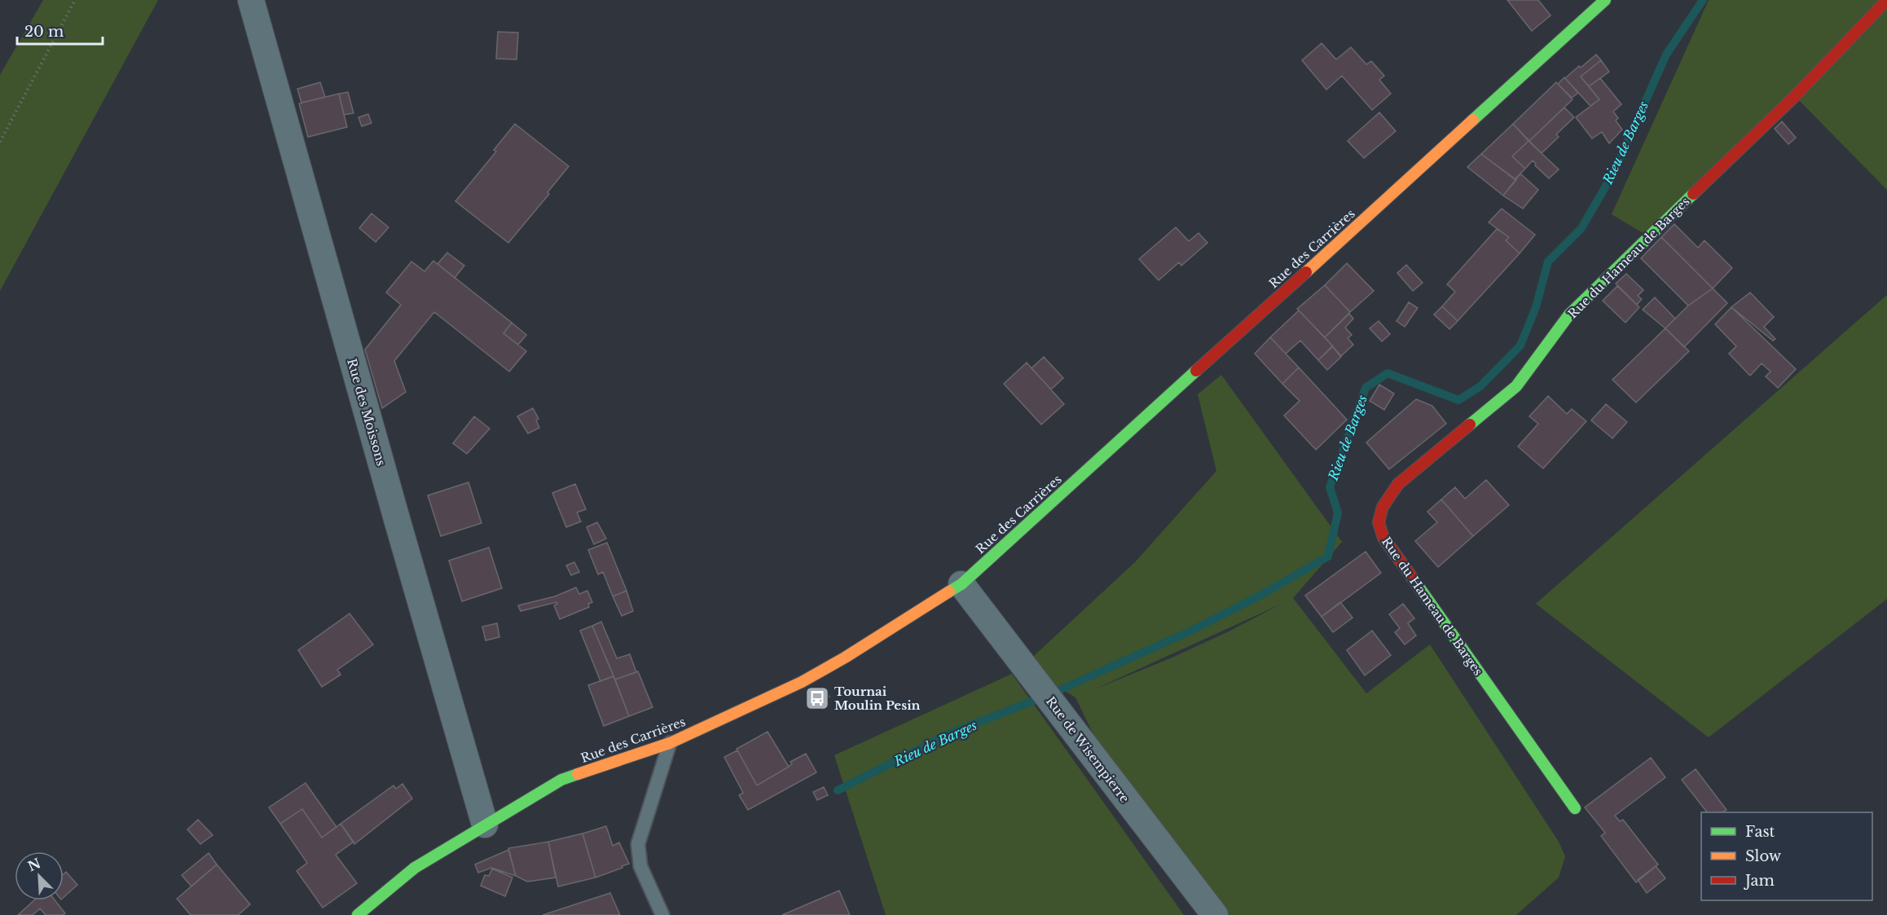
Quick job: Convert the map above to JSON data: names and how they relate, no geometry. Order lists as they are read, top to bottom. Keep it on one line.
{"streets":{"street":["Rue des Carrières","Rue du Hameau de Barges","Rue des Moissons","Rue de Wisempierre"]},"crossings":[["Rue des Carrières","Rue des Moissons"],["Rue des Carrières","Rue de Wisempierre"]],"water":["Rieu de Barges"],"places":{"bus stop":["Tournai Moulin Pesin"]},"legend":["Fast","Slow","Jam"],"scale_bar":"20 m","north":"top left"}
